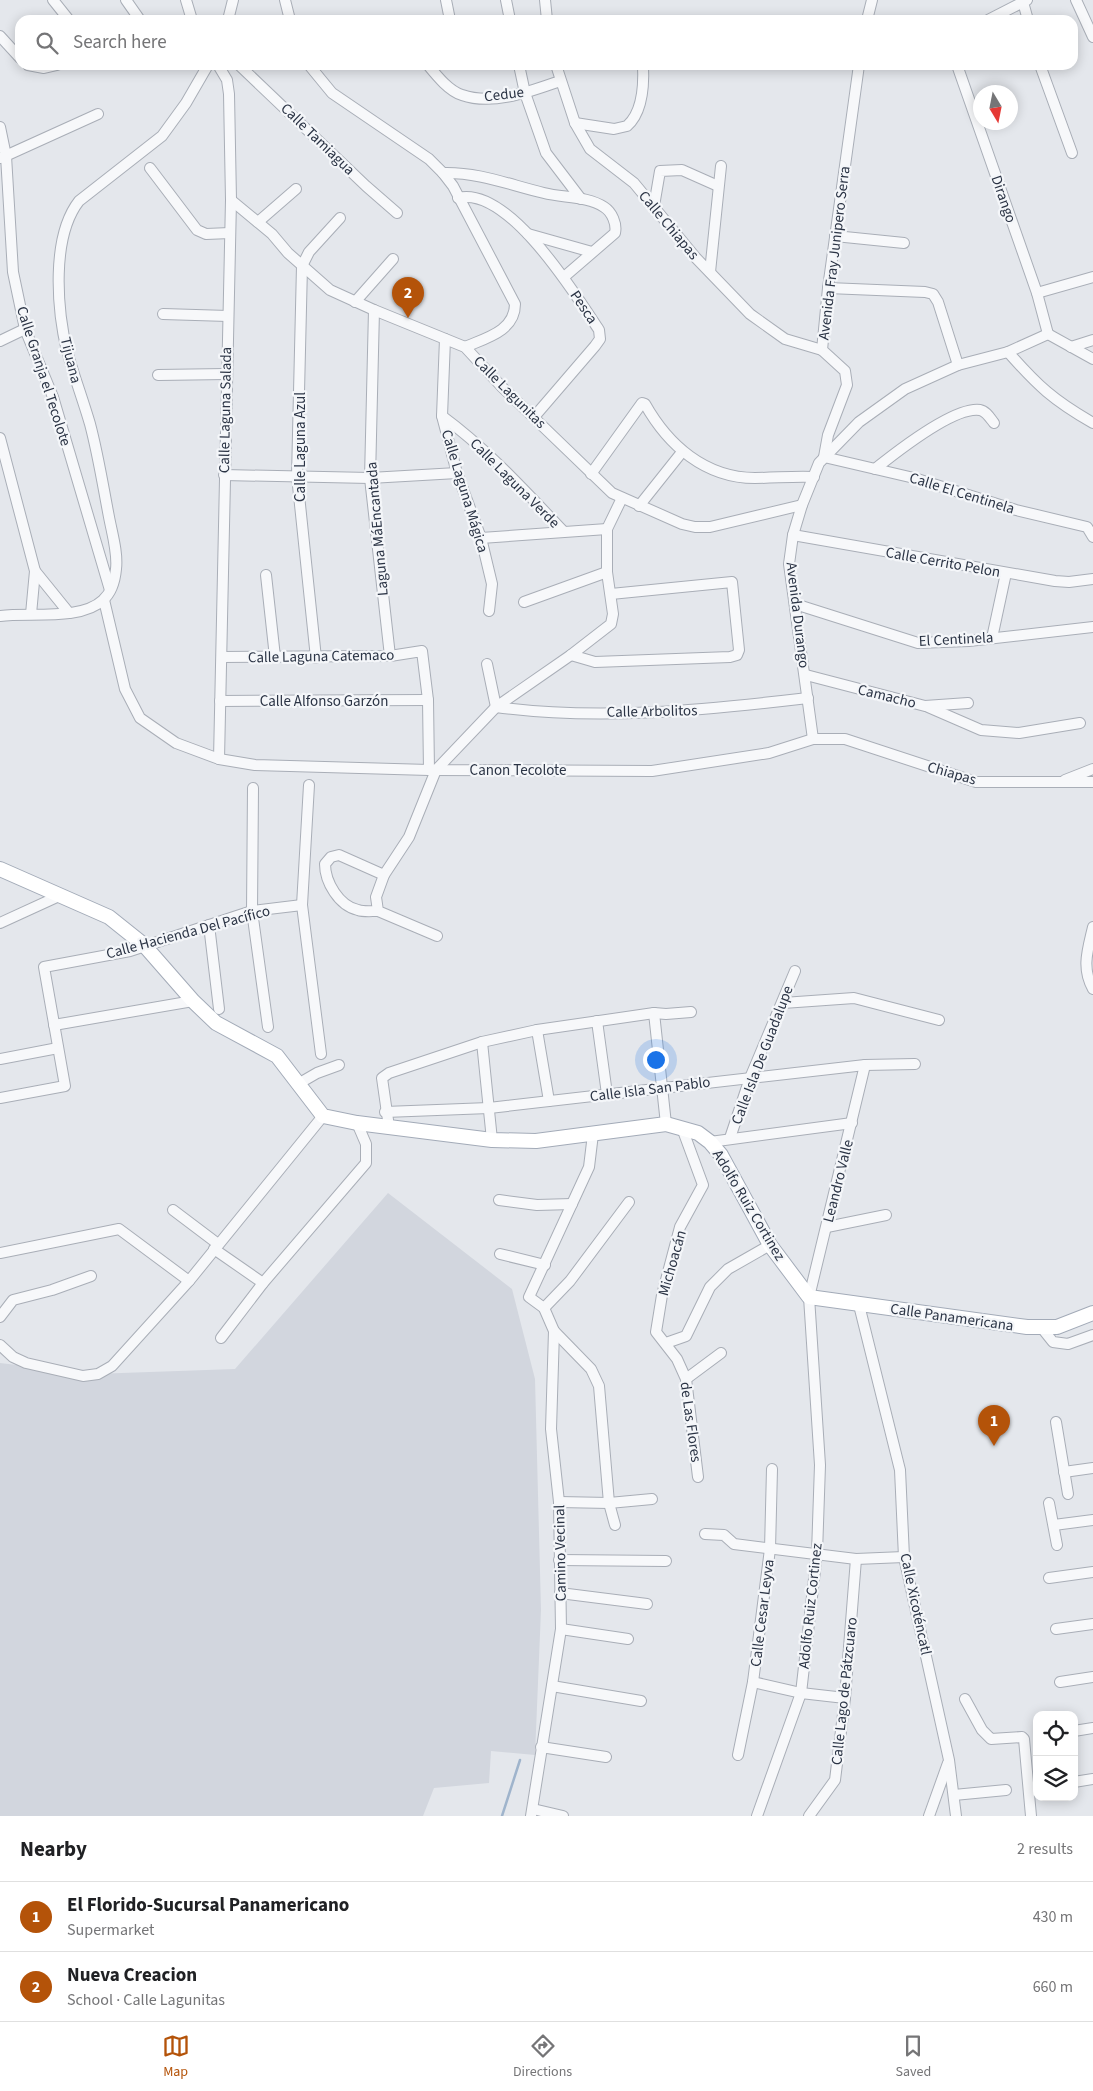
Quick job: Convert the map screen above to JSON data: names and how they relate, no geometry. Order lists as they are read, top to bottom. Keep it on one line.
{"streets":{"main road":["Adolfo Ruiz Cortinez","Calle Panamericana"],"street":["Cedue","Calle Tamiagua","Dirango","Calle Chiapas","Avenida Fray Junipero Serra","Pesca","Tijuana","Calle Granja el Tecolote","Calle Lagunitas","Calle Laguna Salada","Calle Laguna Azul","Calle Laguna Verde","Calle Laguna Mágica","Calle El Centinela","Laguna MáEncantada","Calle Cerrito Pelon","Avenida Durango","El Centinela","Calle Laguna Catemaco","Camacho","Calle Alfonso Garzón","Calle Arbolitos","Canon Tecolote","Chiapas","Calle Hacienda Del Pacífico","Calle Isla De Guadalupe","Calle Isla San Pablo","Leandro Valle","Michoacán","de Las Flores","Camino Vecinal","Calle Xicoténcatl","Calle Cesar Leyva","Calle Lago de Pátzcuaro"]},"crossings":[["Cedue","Calle Chiapas"],["Dirango","Avenida Durango"],["Calle Chiapas","Avenida Fray Junipero Serra"],["Avenida Fray Junipero Serra","Calle El Centinela"],["Avenida Fray Junipero Serra","Avenida Durango"],["Pesca","Calle Lagunitas"],["Tijuana","Calle Granja el Tecolote"],["Calle Lagunitas","Calle Laguna Salada"],["Calle Lagunitas","Calle Laguna Azul"],["Calle Lagunitas","Calle Laguna Mágica"],["Calle Lagunitas","Laguna MáEncantada"],["Calle Lagunitas","Avenida Durango"],["Calle Laguna Salada","Calle Laguna Catemaco"],["Calle Laguna Salada","Calle Alfonso Garzón"],["Calle Laguna Salada","Canon Tecolote"],["Calle Laguna Azul","Calle Laguna Catemaco"],["Calle Laguna Verde","Calle Laguna Mágica"],["Calle El Centinela","Avenida Durango"],["Laguna MáEncantada","Calle Laguna Catemaco"],["Calle Cerrito Pelon","Avenida Durango"],["Avenida Durango","El Centinela"],["Avenida Durango","Camacho"],["Avenida Durango","Calle Arbolitos"],["Avenida Durango","Canon Tecolote"],["Avenida Durango","Chiapas"],["Calle Laguna Catemaco","Calle Alfonso Garzón"],["Canon Tecolote","Chiapas"],["Calle Isla De Guadalupe","Calle Isla San Pablo"],["Calle Isla San Pablo","Leandro Valle"],["Leandro Valle","Adolfo Ruiz Cortinez"],["Leandro Valle","Calle Panamericana"],["Adolfo Ruiz Cortinez","Michoacán"],["Adolfo Ruiz Cortinez","Calle Panamericana"],["Michoacán","de Las Flores"],["Calle Panamericana","Calle Xicoténcatl"]],"north":"bottom","page":{"search":"Search here","pins":["2","1"],"heading":["Nearby","2 results"],"list":[{"mark":"1","name":"El Florido-Sucursal Panamericano","note":"Supermarket","value":"430 m"},{"mark":"2","name":"Nueva Creacion","note":"School · Calle Lagunitas","value":"660 m"}],"nav":["Map","Directions","Saved"]}}
